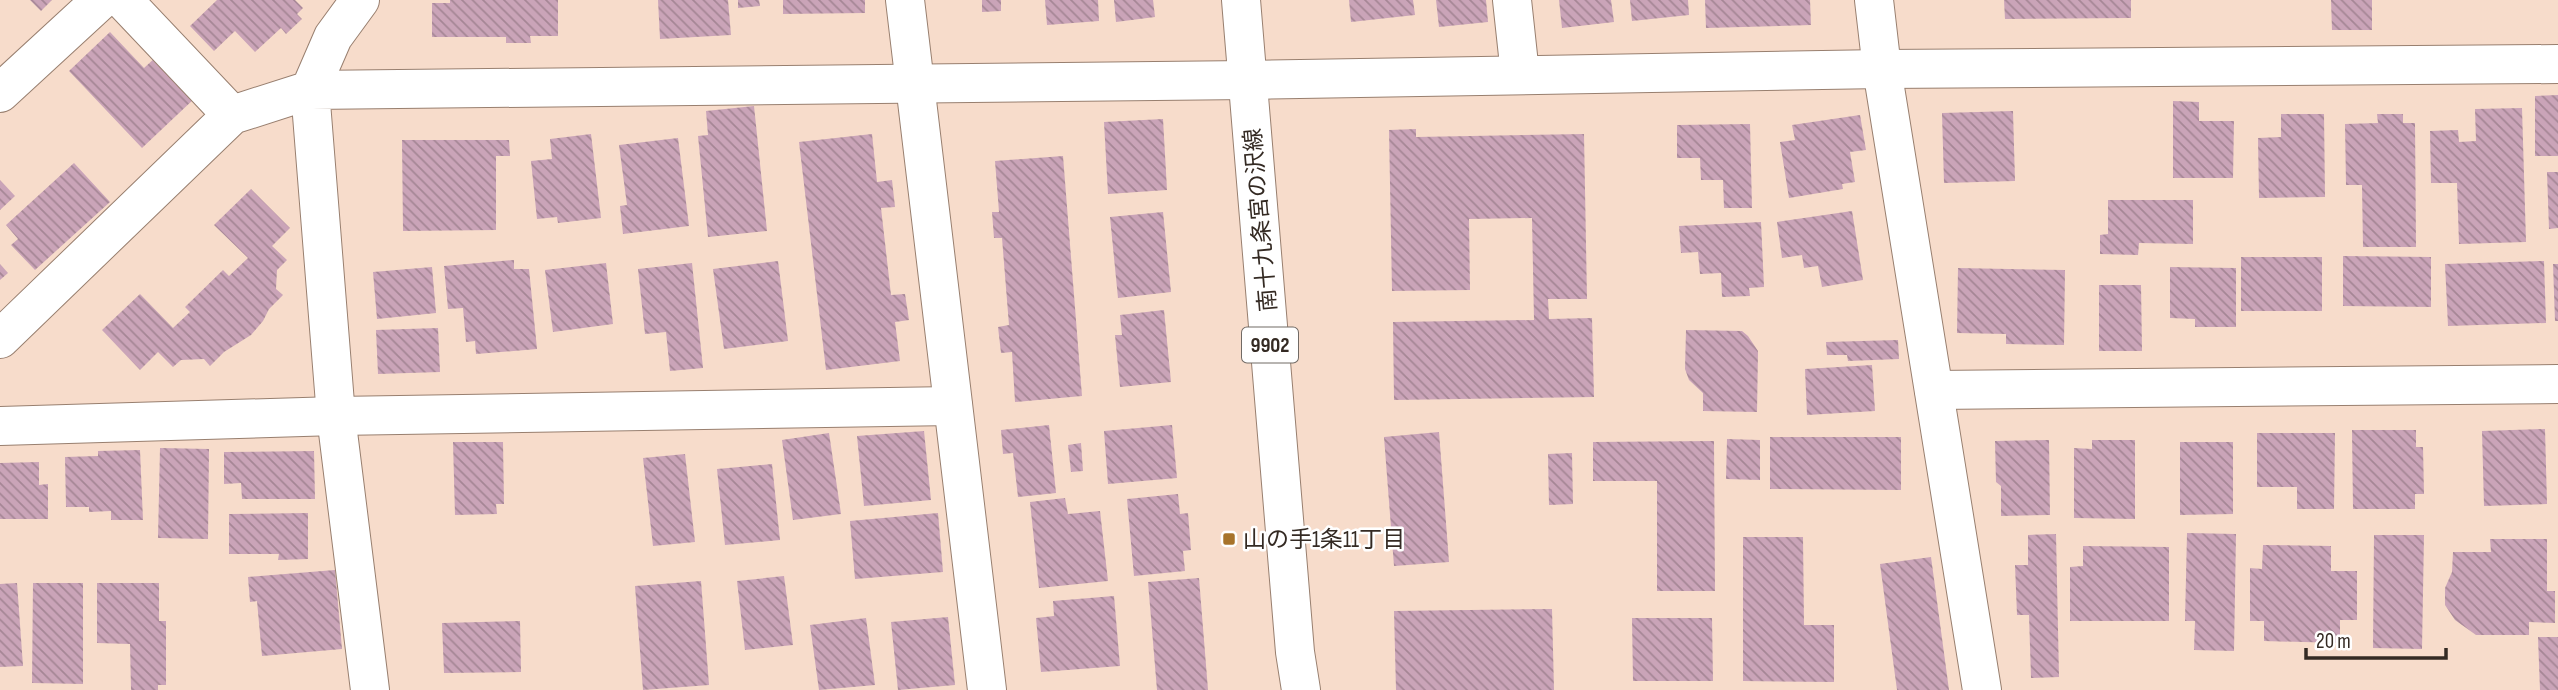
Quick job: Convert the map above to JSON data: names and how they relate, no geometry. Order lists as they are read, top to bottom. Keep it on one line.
{"streets":{"street":["南十九条宮の沢線","9902"]},"places":{"transit":["山の手1条11丁目"]},"scale_bar":"20 m"}
